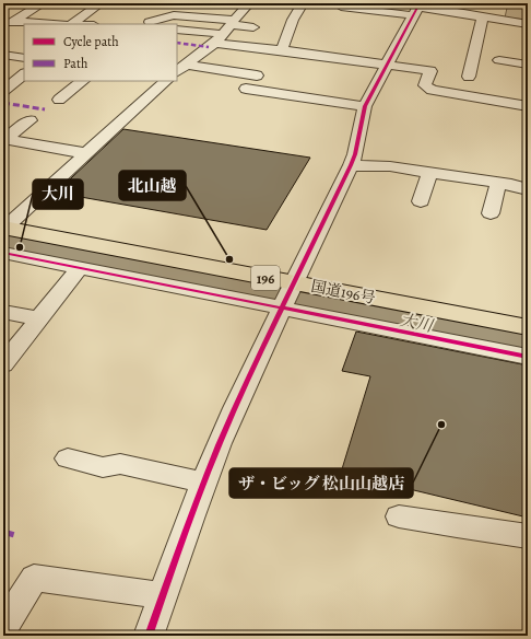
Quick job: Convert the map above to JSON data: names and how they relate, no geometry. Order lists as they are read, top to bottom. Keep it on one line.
{"streets":{"highway":["196","国道196号"]},"water":["大川"],"places":["大川","北山越","ザ・ビッグ 松山山越店"],"legend":["Cycle path","Path"]}
